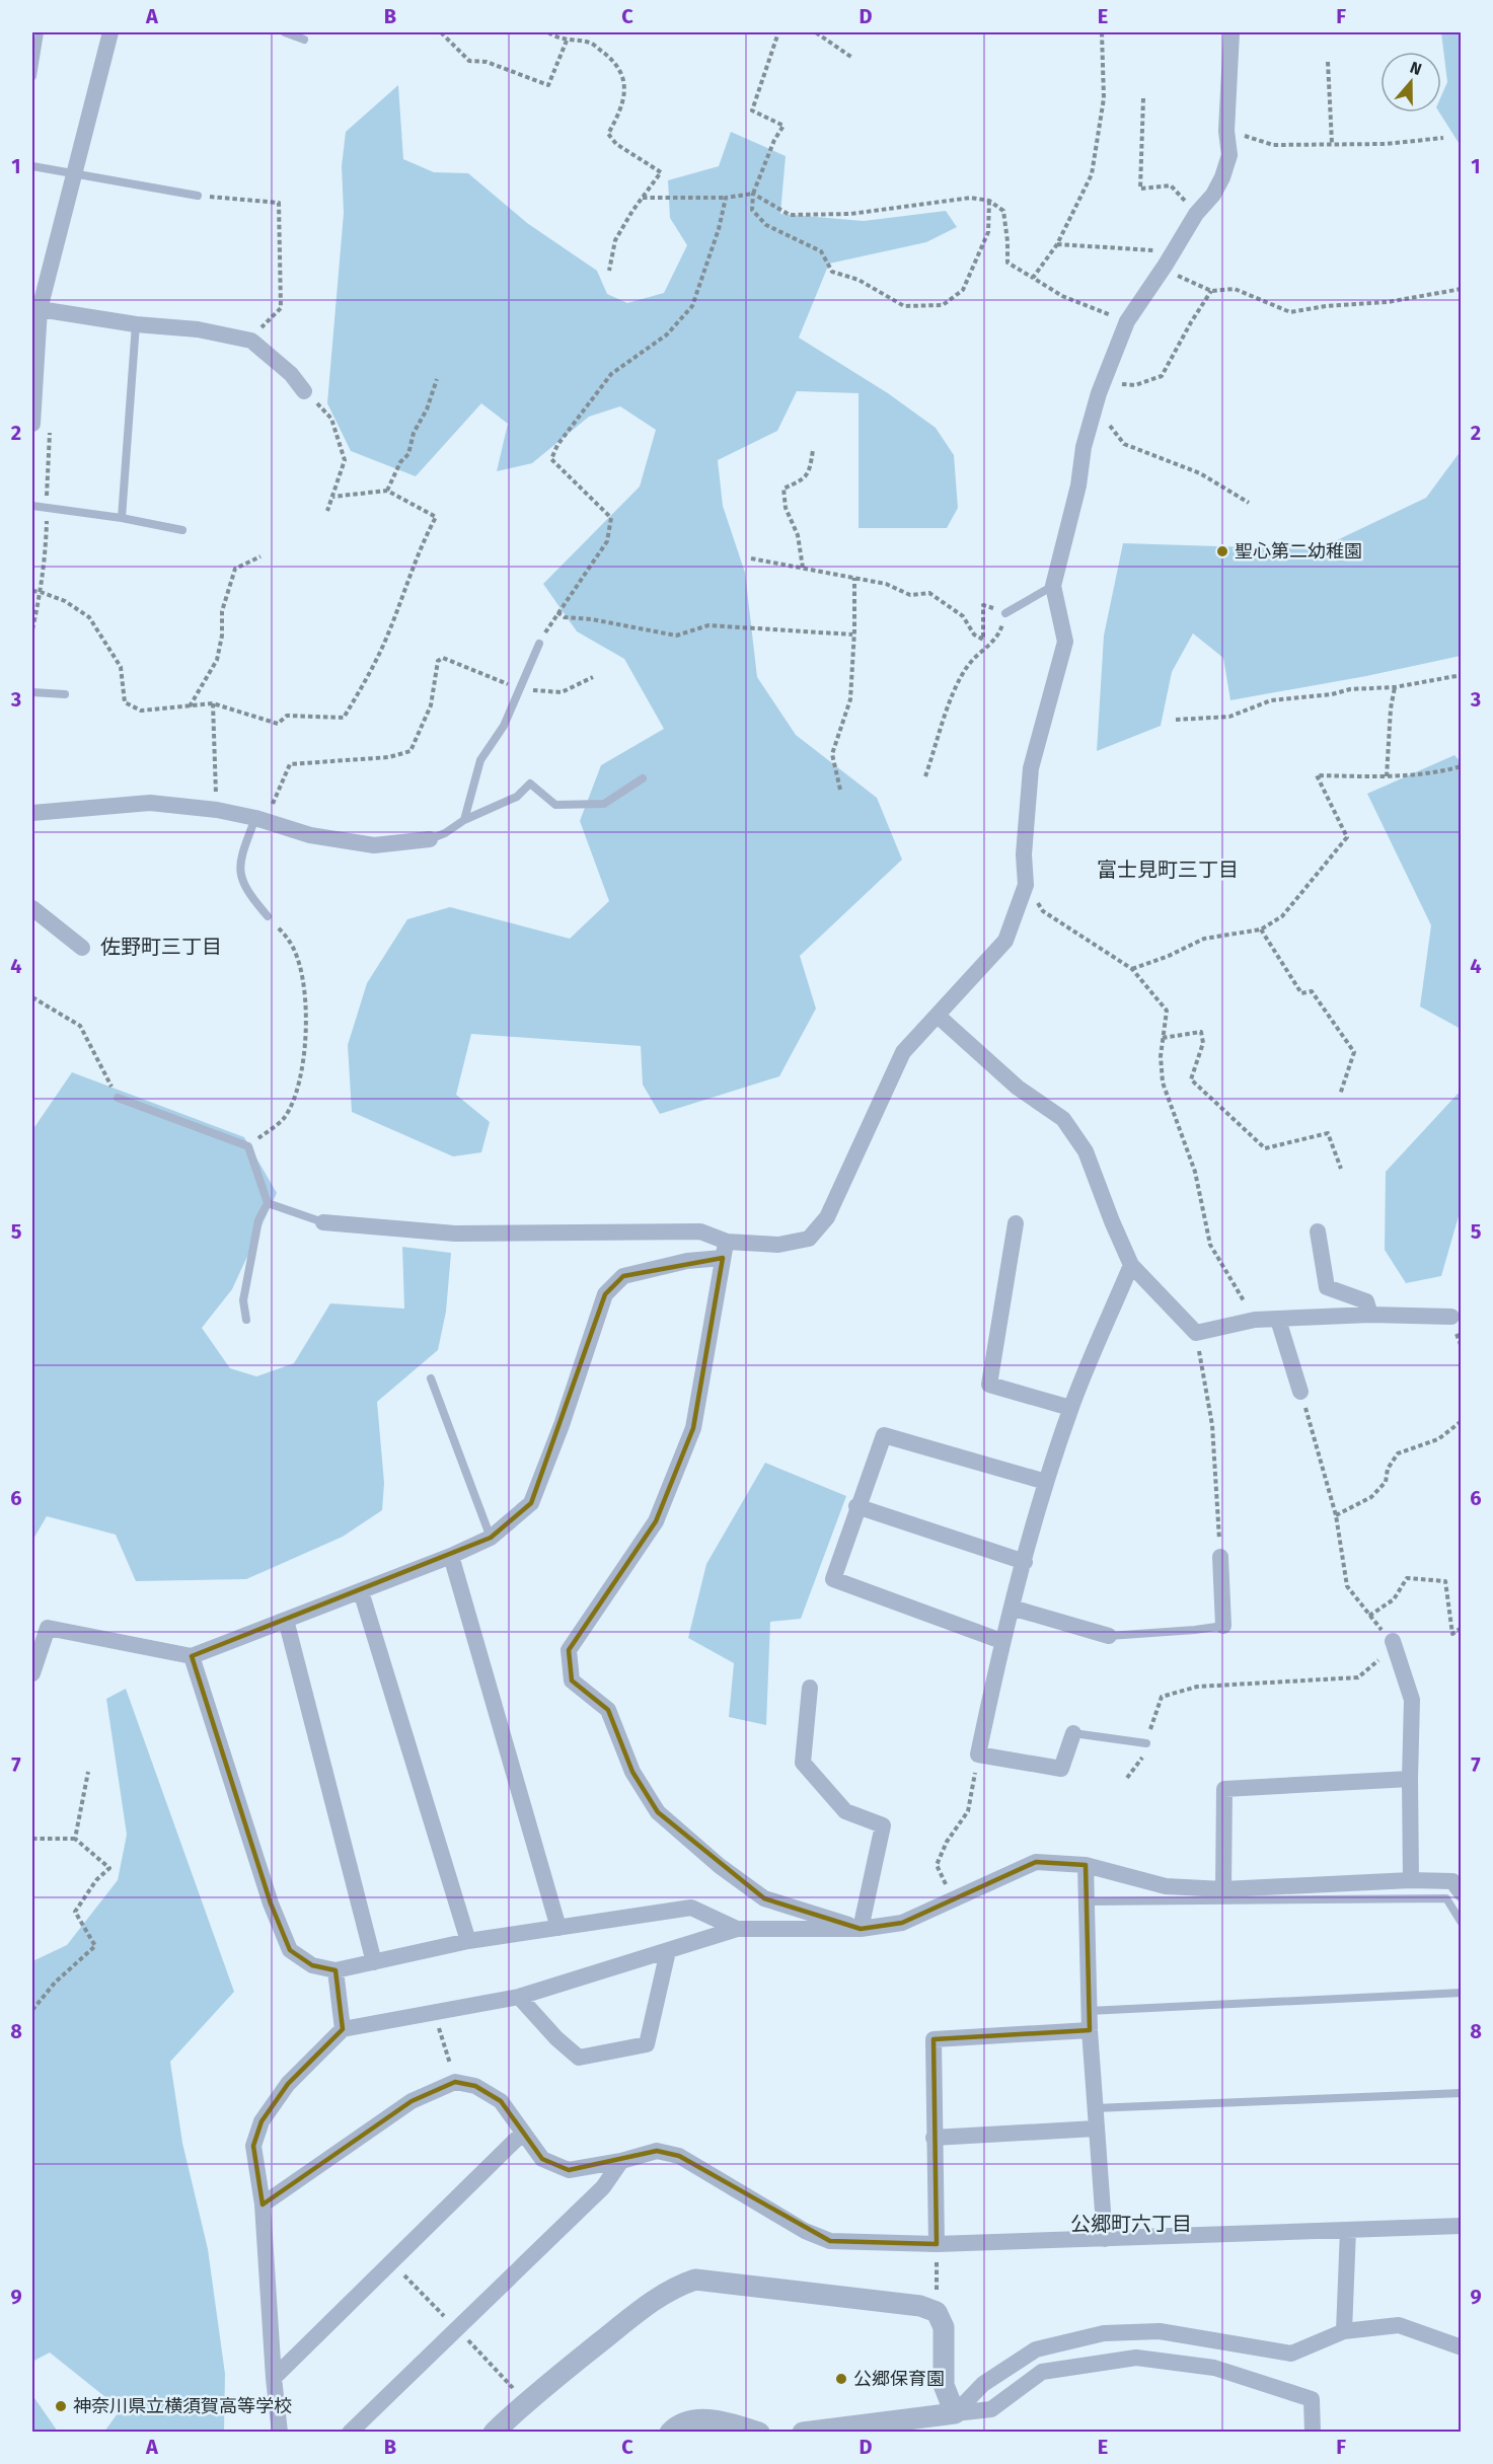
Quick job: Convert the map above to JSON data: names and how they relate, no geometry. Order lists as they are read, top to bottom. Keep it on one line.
{"districts":["富士見町三丁目","佐野町三丁目","公郷町六丁目"],"places":["聖心第二幼稚園","公郷保育園","神奈川県立横須賀高等学校"],"north":"top","grid":{"columns":["A","B","C","D","E","F"],"rows":["1","2","3","4","5","6","7","8","9"]}}
